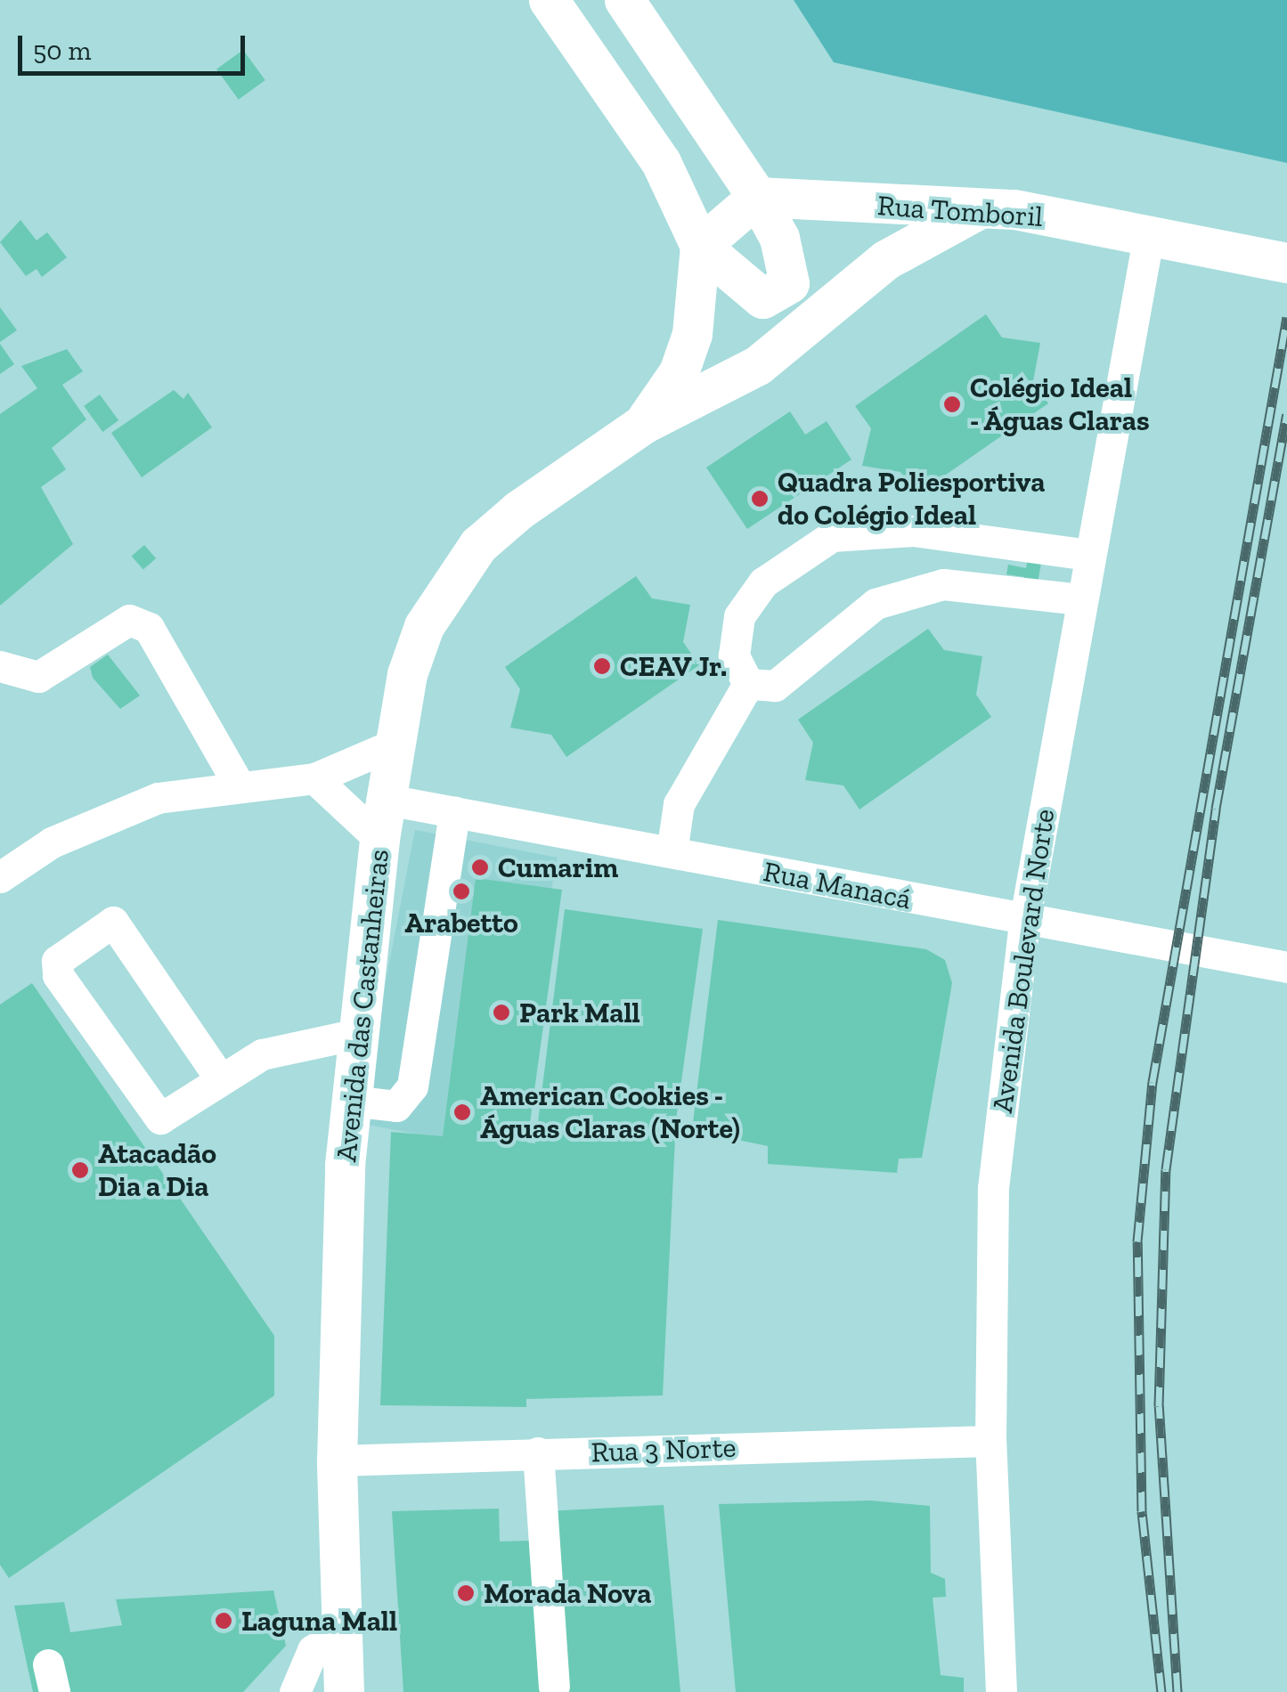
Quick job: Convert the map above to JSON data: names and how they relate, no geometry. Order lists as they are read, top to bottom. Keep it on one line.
{"streets":{"main road":["Rua Tomboril","Avenida das Castanheiras"],"street":["Rua Manacá","Avenida Boulevard Norte","Rua 3 Norte"]},"crossings":[["Rua Tomboril","Avenida Boulevard Norte"],["Rua Tomboril","Avenida das Castanheiras"],["Rua Manacá","Avenida Boulevard Norte"],["Rua Manacá","Avenida das Castanheiras"],["Avenida Boulevard Norte","Rua 3 Norte"],["Avenida das Castanheiras","Rua 3 Norte"]],"places":["Colégio Ideal - Águas Claras","Quadra Poliesportiva do Colégio Ideal","CEAV Jr.","Cumarim","Arabetto","Park Mall","American Cookies - Águas Claras (Norte)","Atacadão Dia a Dia","Morada Nova","Laguna Mall"],"scale_bar":"50 m"}
